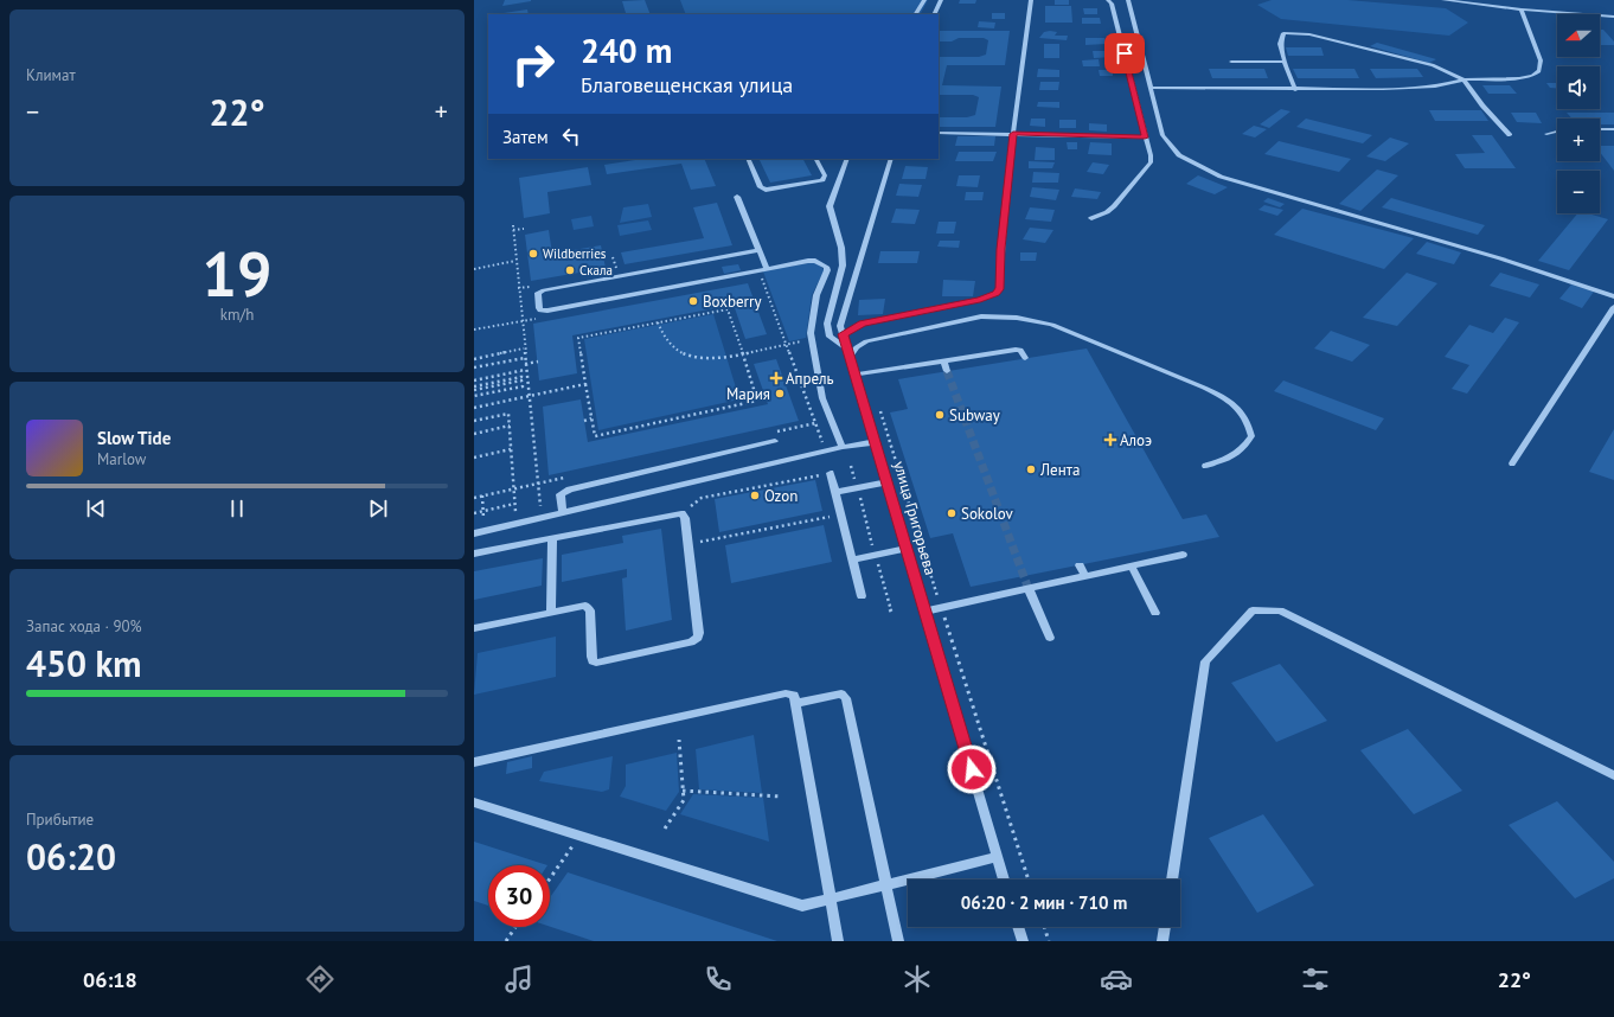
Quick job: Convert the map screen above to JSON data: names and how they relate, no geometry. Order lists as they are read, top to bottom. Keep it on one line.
{"streets":{"street":["улица Григорьева"]},"places":{"other":["Wildberries","Скала","Boxberry","Мария","Subway","Лента","Ozon","Sokolov"],"health":["Апрель","Алоэ"]},"north":"left","page":{"tile":["Климат",["19","km/h"],["Запас хода · 90%","450 km"],["Прибытие","06:20"]],"map_buttons":["+","−"],"turn":["240 m","Благовещенская улица"],"heat":["−","22°","+"],"then":"Затем","song":["Slow Tide","Marlow"],"limit":"30","trip":"06:20 · 2 мин · 710 m","tabs":["06:18","22°"]}}
